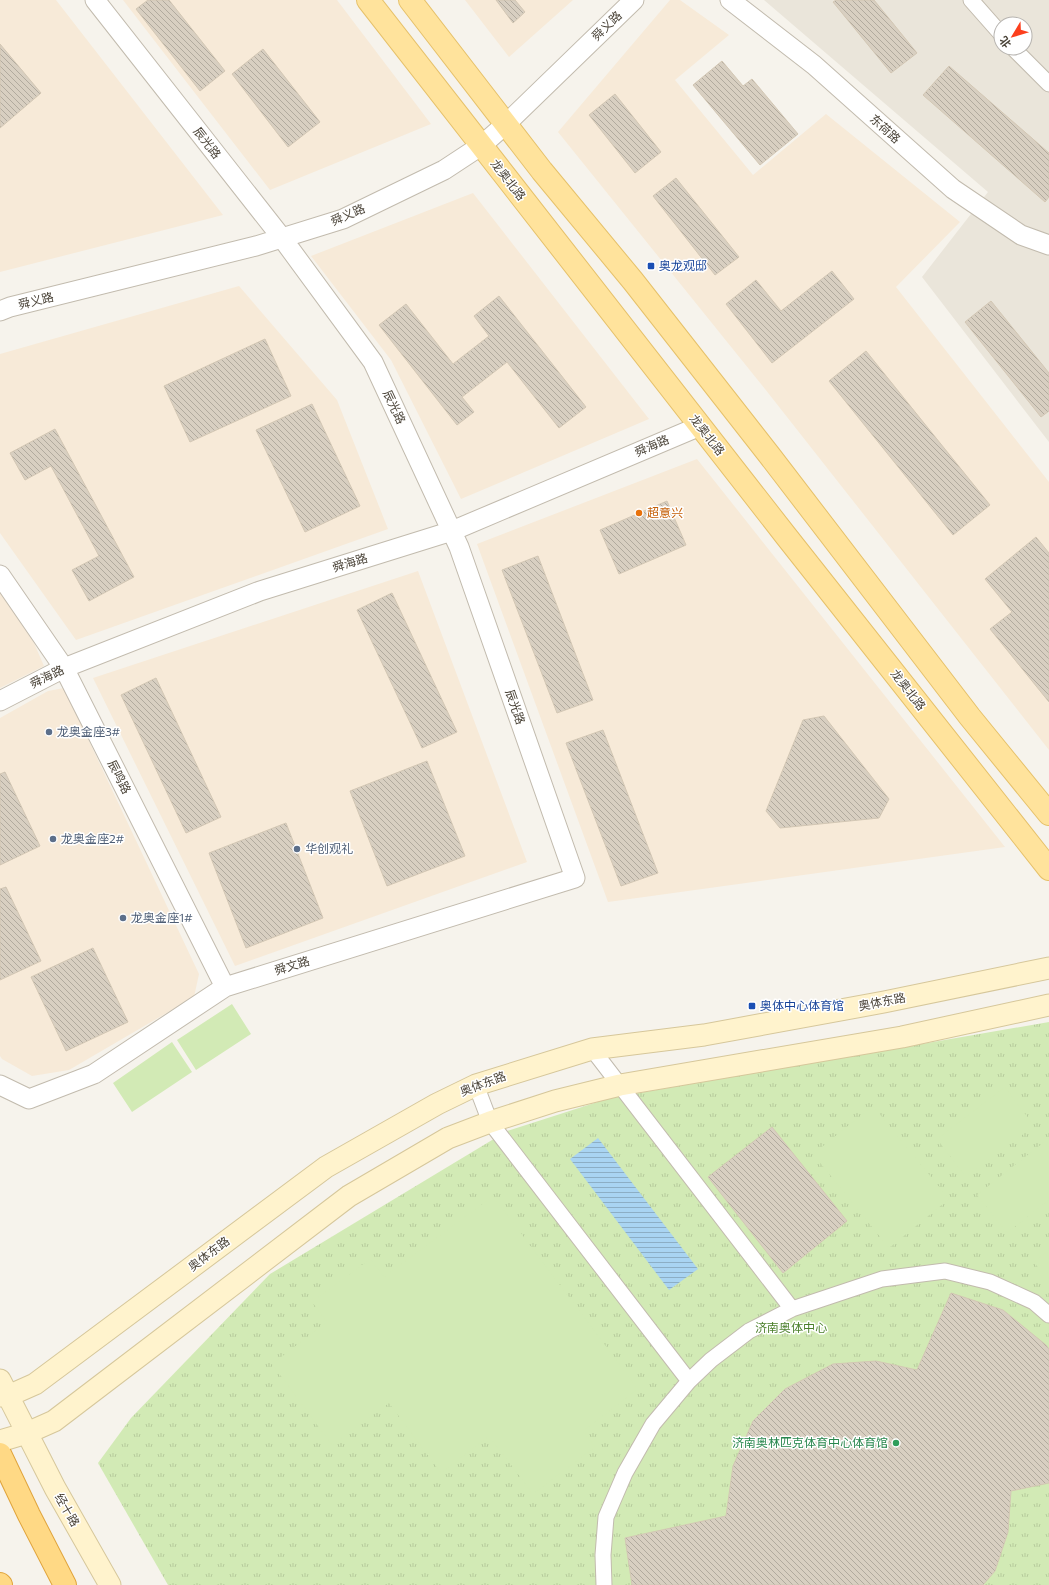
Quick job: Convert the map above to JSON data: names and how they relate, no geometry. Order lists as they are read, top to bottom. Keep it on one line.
{"streets":{"main road":["龙奥北路","奥体东路","经十路"],"street":["舜义路","东荷路","辰光路","舜海路","辰鸣路","舜文路"]},"crossings":[["舜义路","辰光路"],["舜义路","龙奥北路"],["辰光路","舜海路"],["辰光路","舜文路"],["龙奥北路","舜海路"],["舜海路","辰鸣路"],["辰鸣路","舜文路"],["奥体东路","经十路"]],"parks":["济南奥体中心"],"places":{"transit":["奥龙观邸","奥体中心体育馆"],"other":["超意兴","龙奥金座3#","龙奥金座2#","华创观礼","龙奥金座1#","济南奥林匹克体育中心体育馆"]},"north":"bottom left"}
